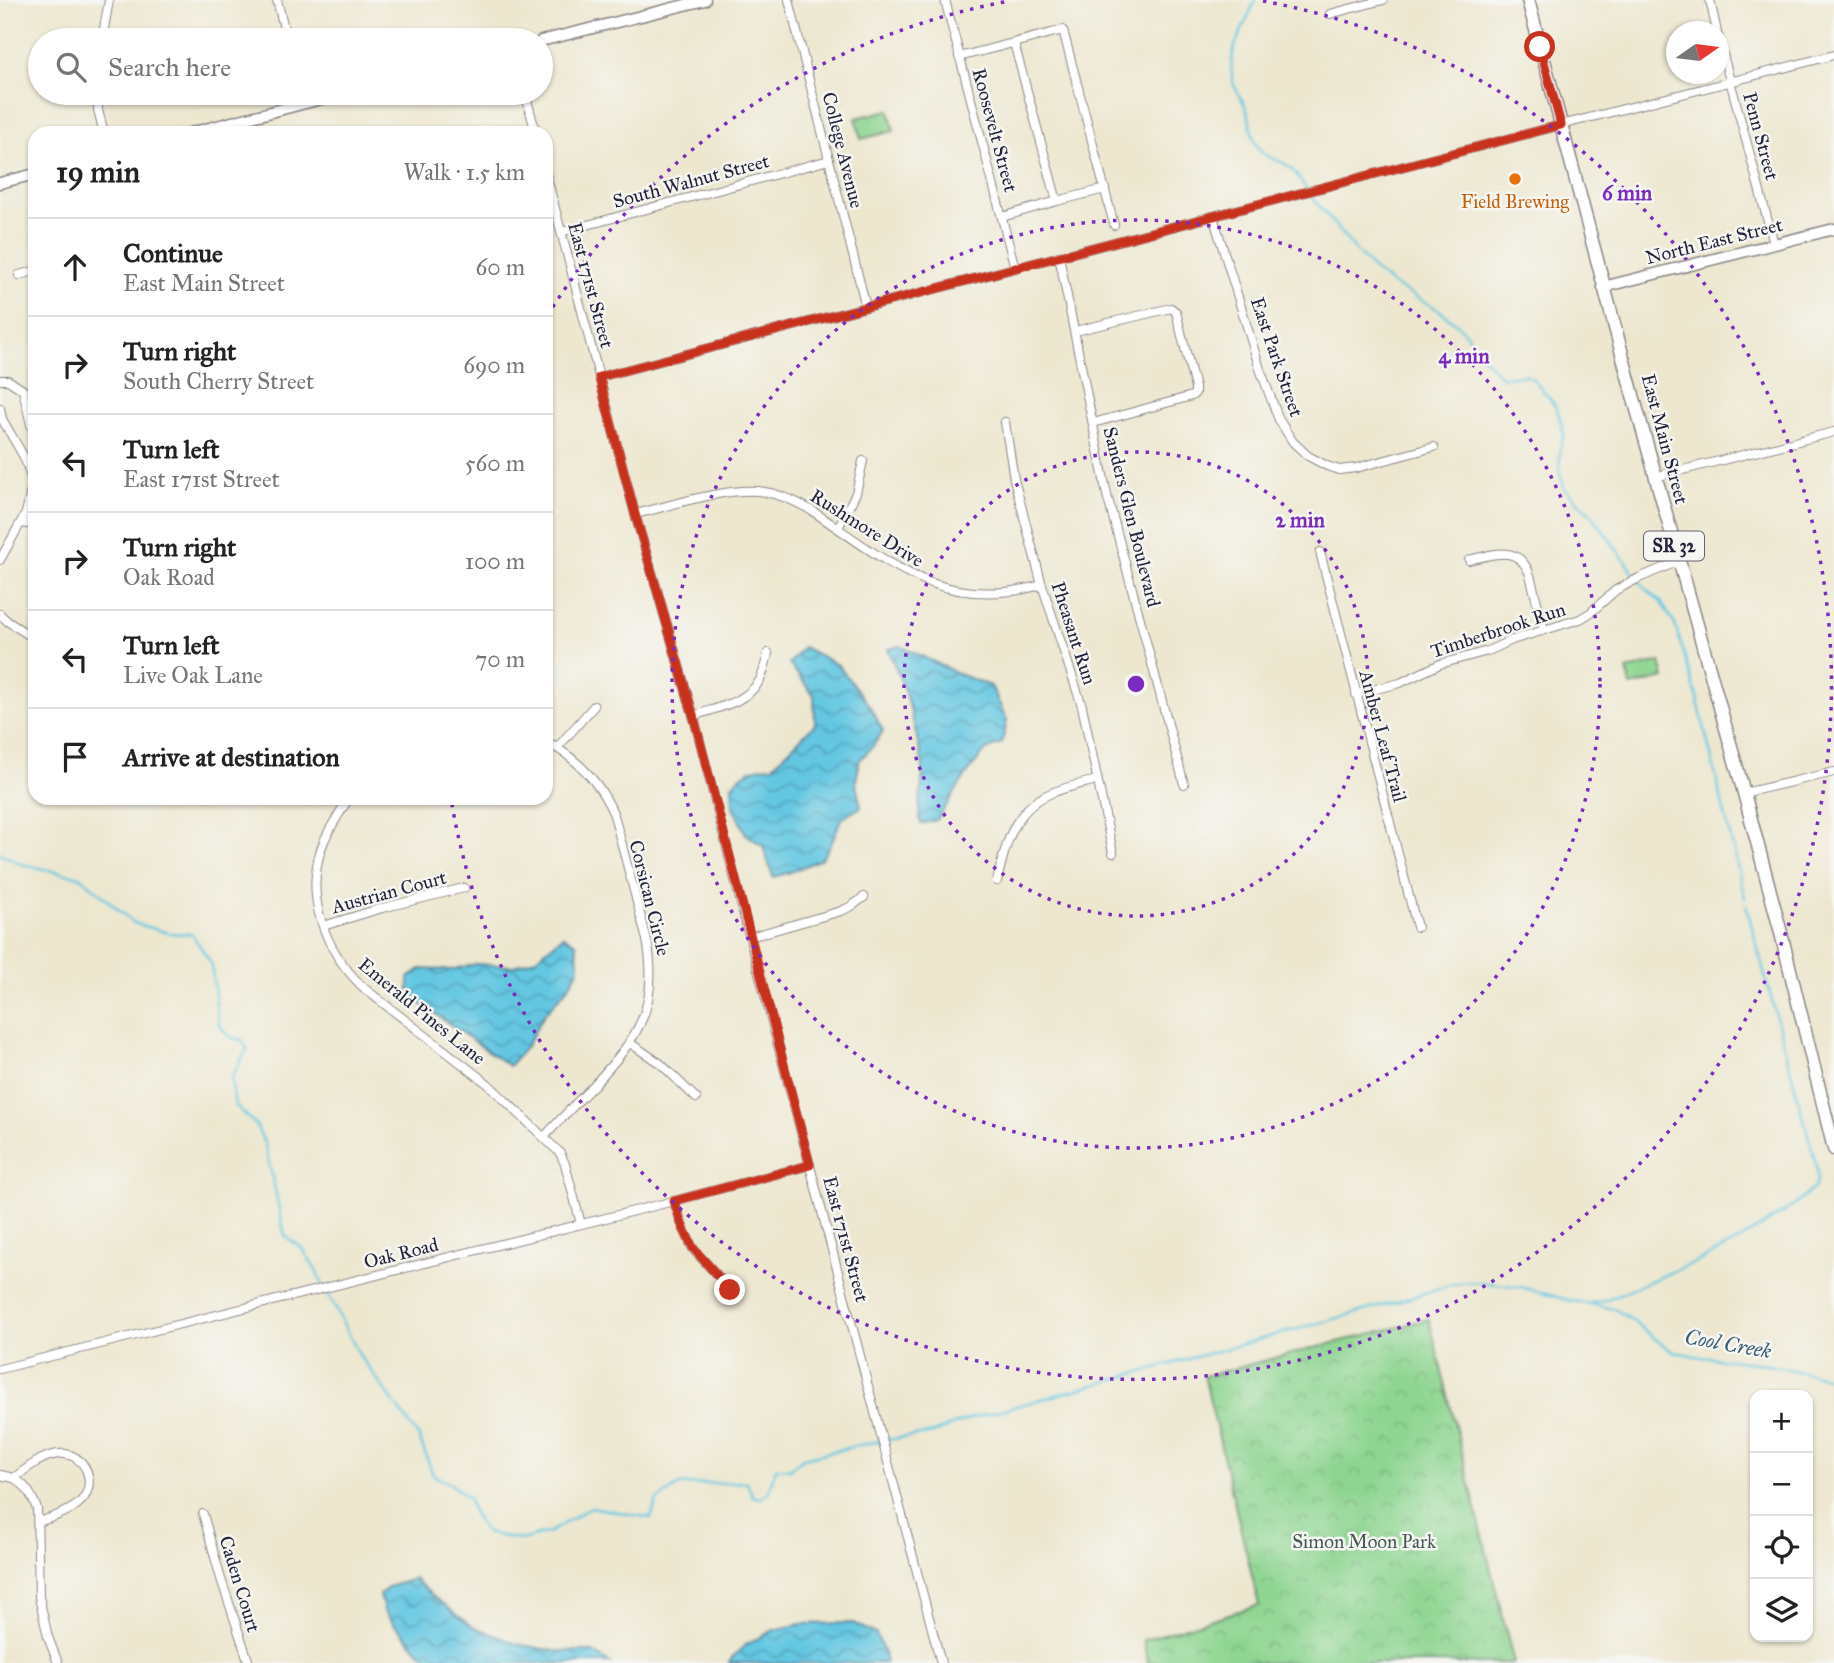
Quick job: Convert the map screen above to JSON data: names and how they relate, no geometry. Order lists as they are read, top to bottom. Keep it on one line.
{"streets":{"main road":["East Main Street","SR 32"],"street":["Roosevelt Street","Penn Street","College Avenue","South Walnut Street","North East Street","East 171st Street","East Park Street","Sanders Glen Boulevard","Rushmore Drive","Timberbrook Run","Pheasant Run","Amber Leaf Trail","Austrian Court","Corsican Circle","Emerald Pines Lane","Oak Road","Caden Court"]},"crossings":[["Penn Street","North East Street"],["College Avenue","South Walnut Street"],["South Walnut Street","East 171st Street"],["North East Street","East Main Street"],["East 171st Street","Rushmore Drive"],["East 171st Street","Oak Road"],["East Main Street","Timberbrook Run"],["Rushmore Drive","Pheasant Run"],["Timberbrook Run","Amber Leaf Trail"],["Austrian Court","Emerald Pines Lane"],["Corsican Circle","Emerald Pines Lane"],["Emerald Pines Lane","Oak Road"]],"water":["Cool Creek"],"parks":["Simon Moon Park"],"places":["Field Brewing"],"north":"right","page":{"search":"Search here","heading":["19 min","Walk · 1.5 km"],"list":[["Continue","East Main Street","60 m"],["Turn right","South Cherry Street","690 m"],["Turn left","East 171st Street","560 m"],["Turn right","Oak Road","100 m"],["Turn left","Live Oak Lane","70 m"],"Arrive at destination"],"map_buttons":["+","−"]},"rings":["6 min","4 min","2 min"]}
